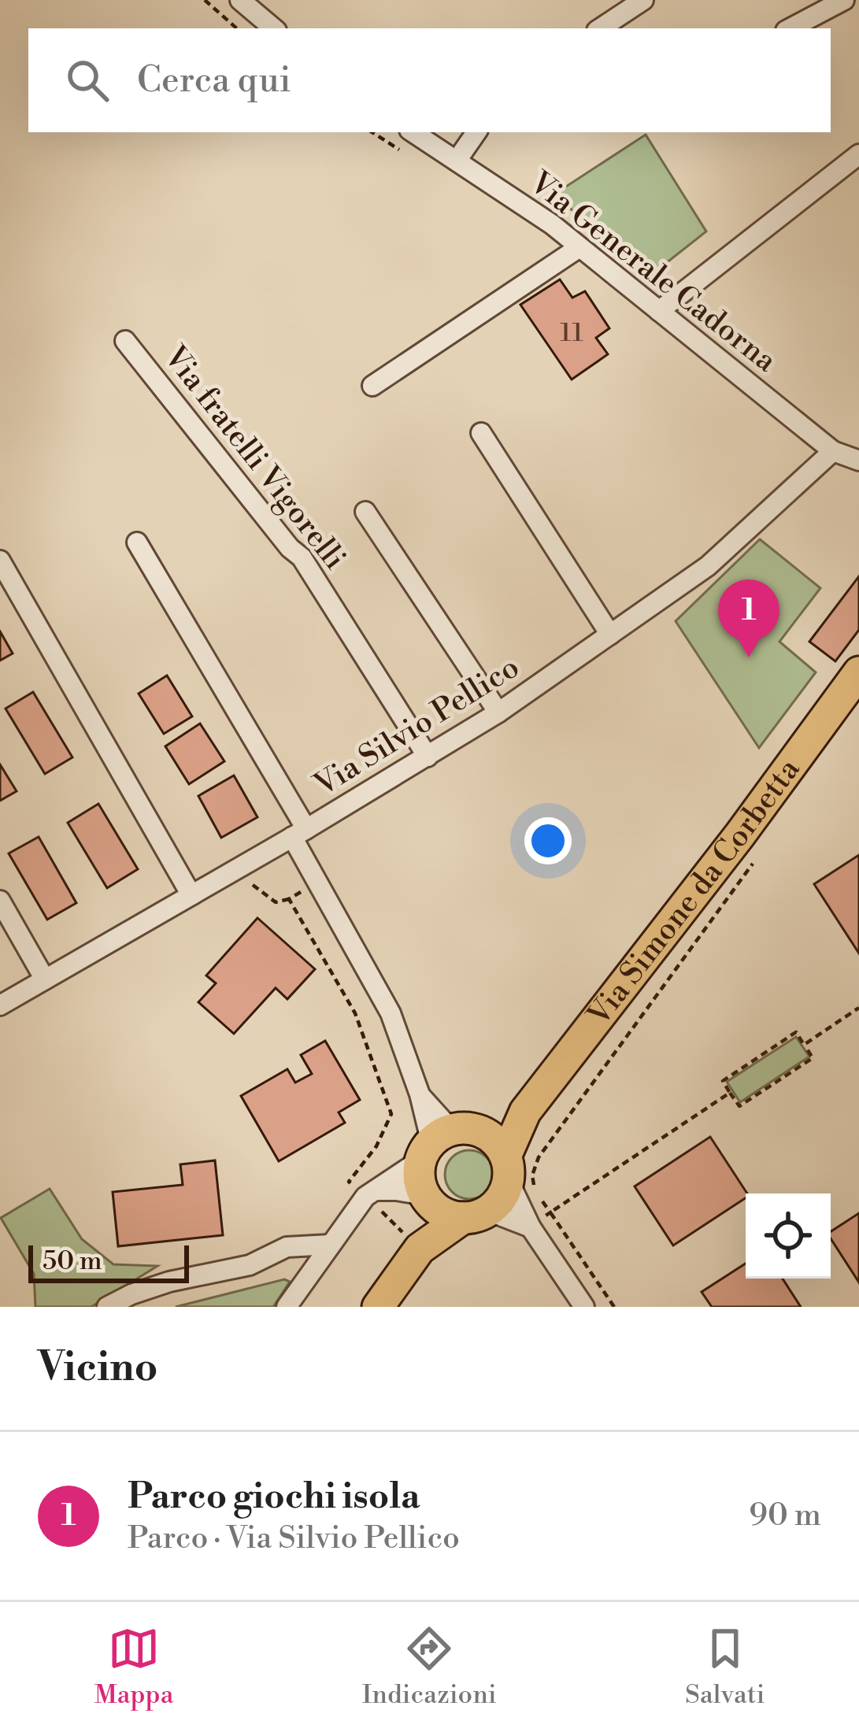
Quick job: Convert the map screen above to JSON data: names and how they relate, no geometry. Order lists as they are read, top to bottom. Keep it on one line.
{"streets":{"main road":["Via Simone da Corbetta"],"street":["Via Generale Cadorna","Via fratelli Vigorelli","Via Silvio Pellico"]},"crossings":[["Via Generale Cadorna","Via Silvio Pellico"],["Via fratelli Vigorelli","Via Silvio Pellico"]],"house_numbers":["11"],"scale_bar":"50 m","page":{"search":"Cerca qui","pins":"1","scale":"50 m","heading":"Vicino","list":[{"mark":"1","name":"Parco giochi isola","note":"Parco · Via Silvio Pellico","value":"90 m"}],"nav":["Mappa","Indicazioni","Salvati"]}}
